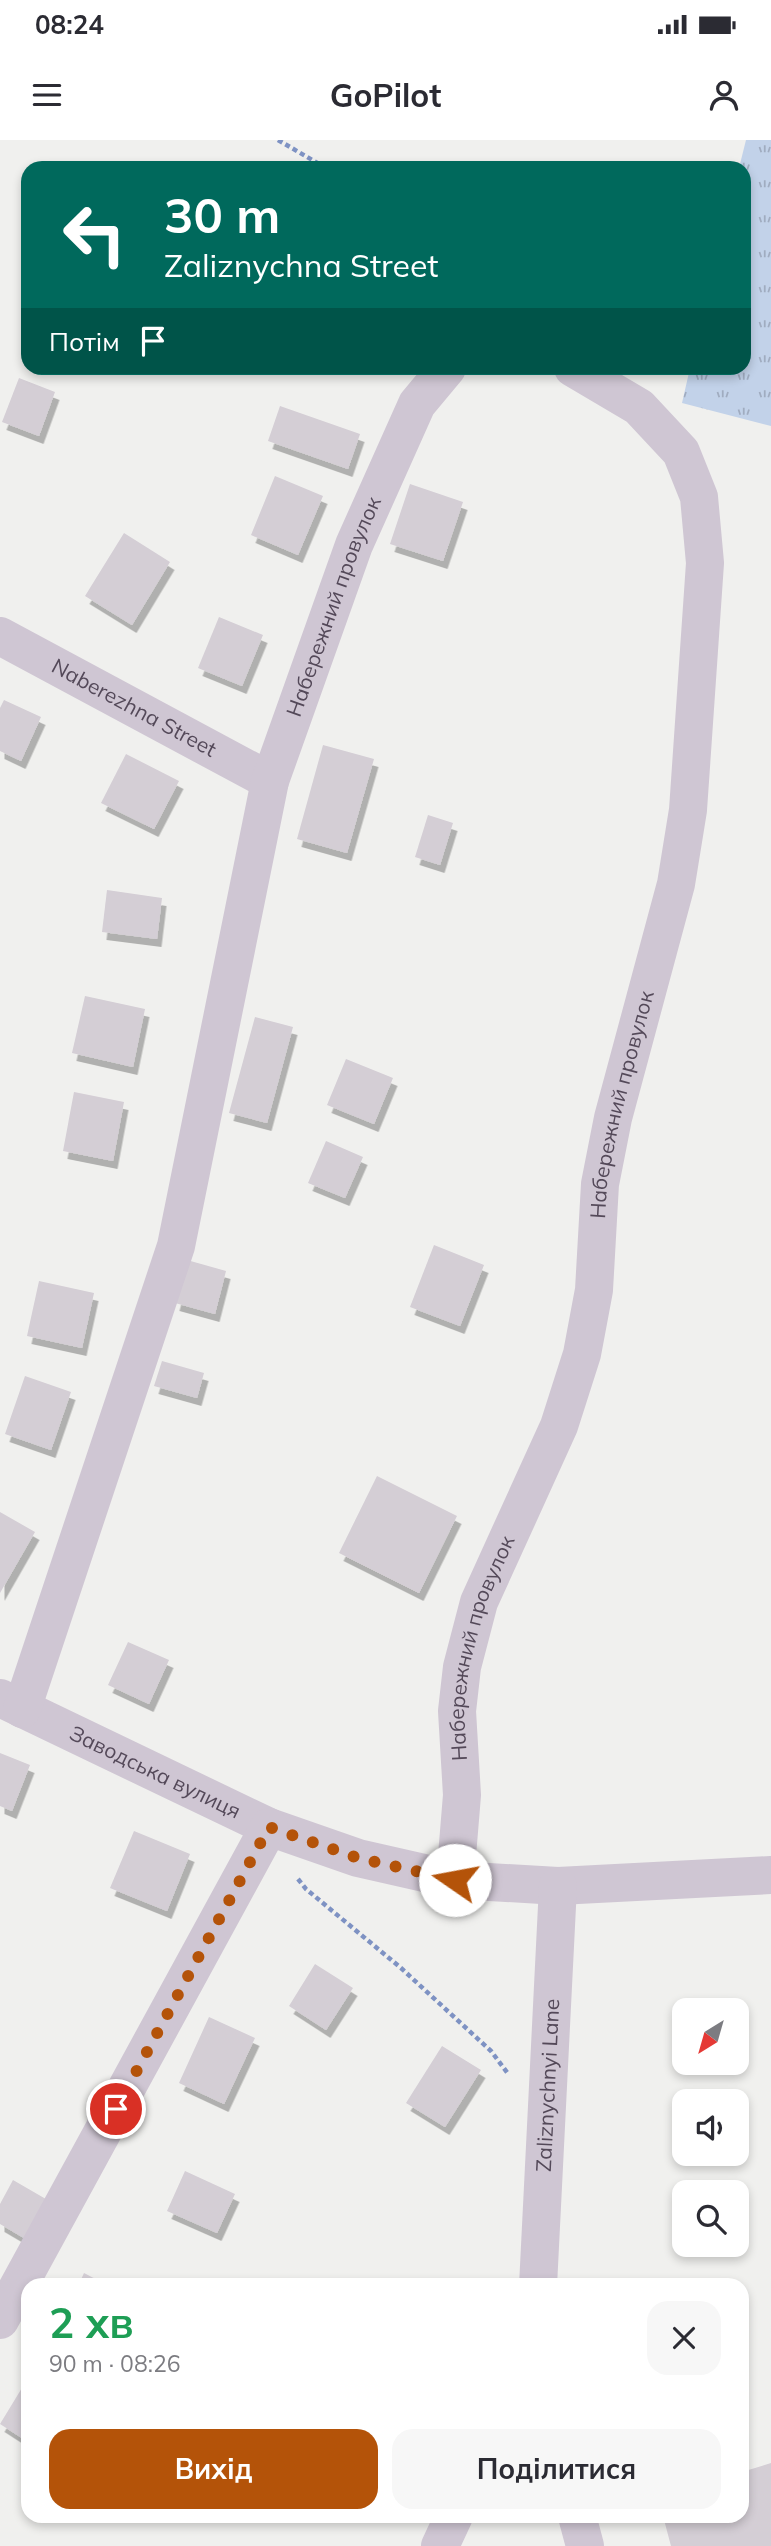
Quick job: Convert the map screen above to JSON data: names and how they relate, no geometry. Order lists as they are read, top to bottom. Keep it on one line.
{"streets":{"street":["Набережний провулок","Naberezhna Street","Заводська вулиця","Zaliznychnyi Lane"]},"crossings":[["Набережний провулок","Naberezhna Street"],["Набережний провулок","Заводська вулиця"],["Заводська вулиця","Zaliznychnyi Lane"]],"north":"bottom left","page":{"status":"08:24","header":"GoPilot","turn":["30 m","Zaliznychna Street"],"then":"Потім","heading":["2 хв","90 m · 08:26"],"buttons":["Вихід","Поділитися"]}}
